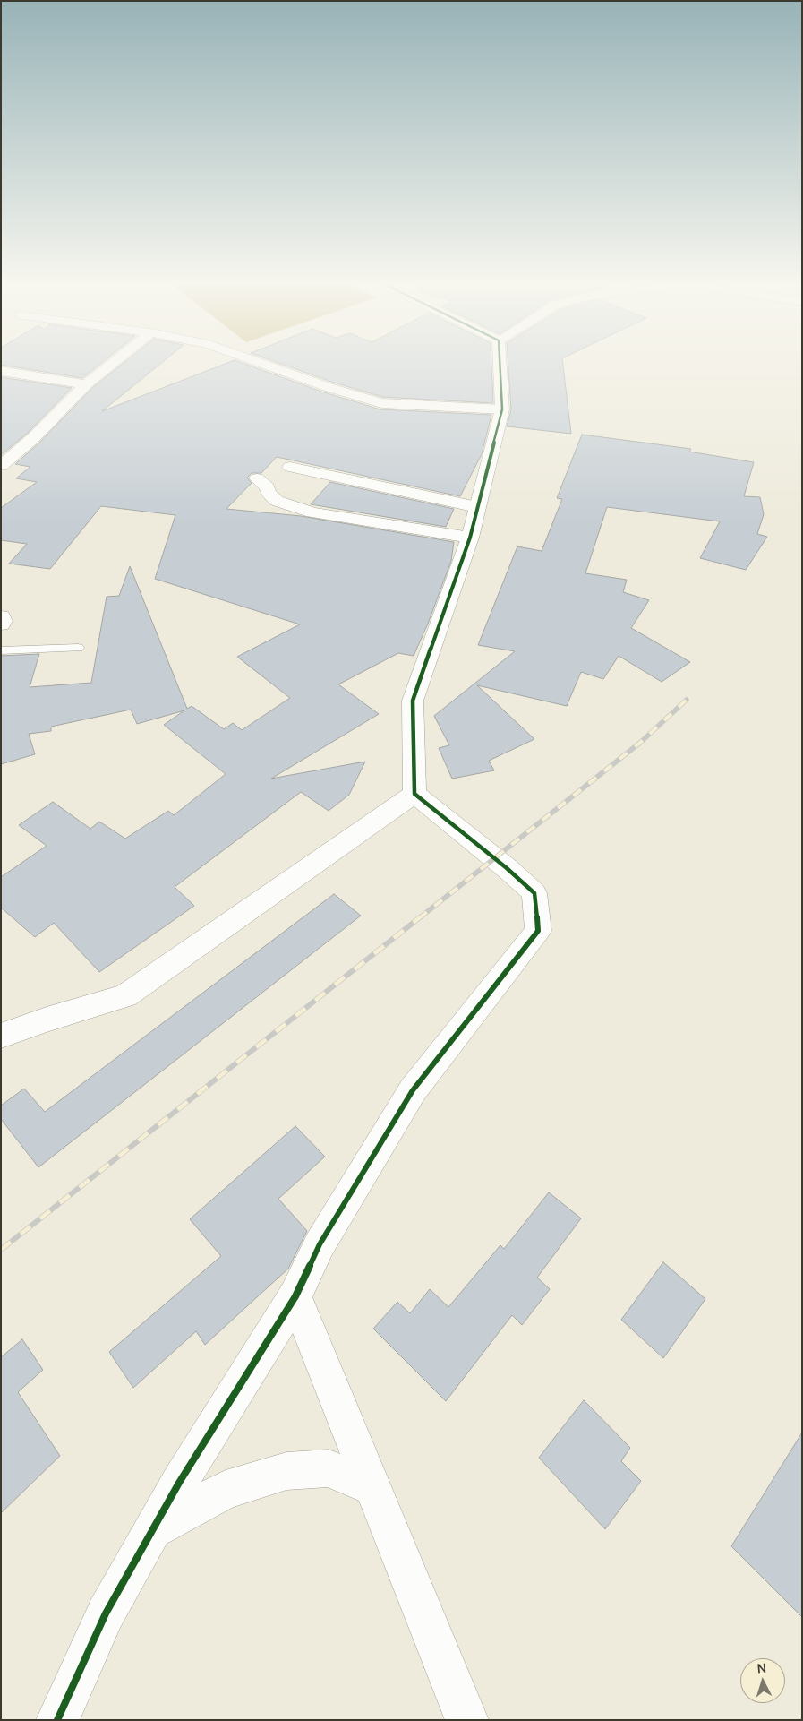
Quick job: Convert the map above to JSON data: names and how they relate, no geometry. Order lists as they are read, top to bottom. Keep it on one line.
{"north":"top"}
